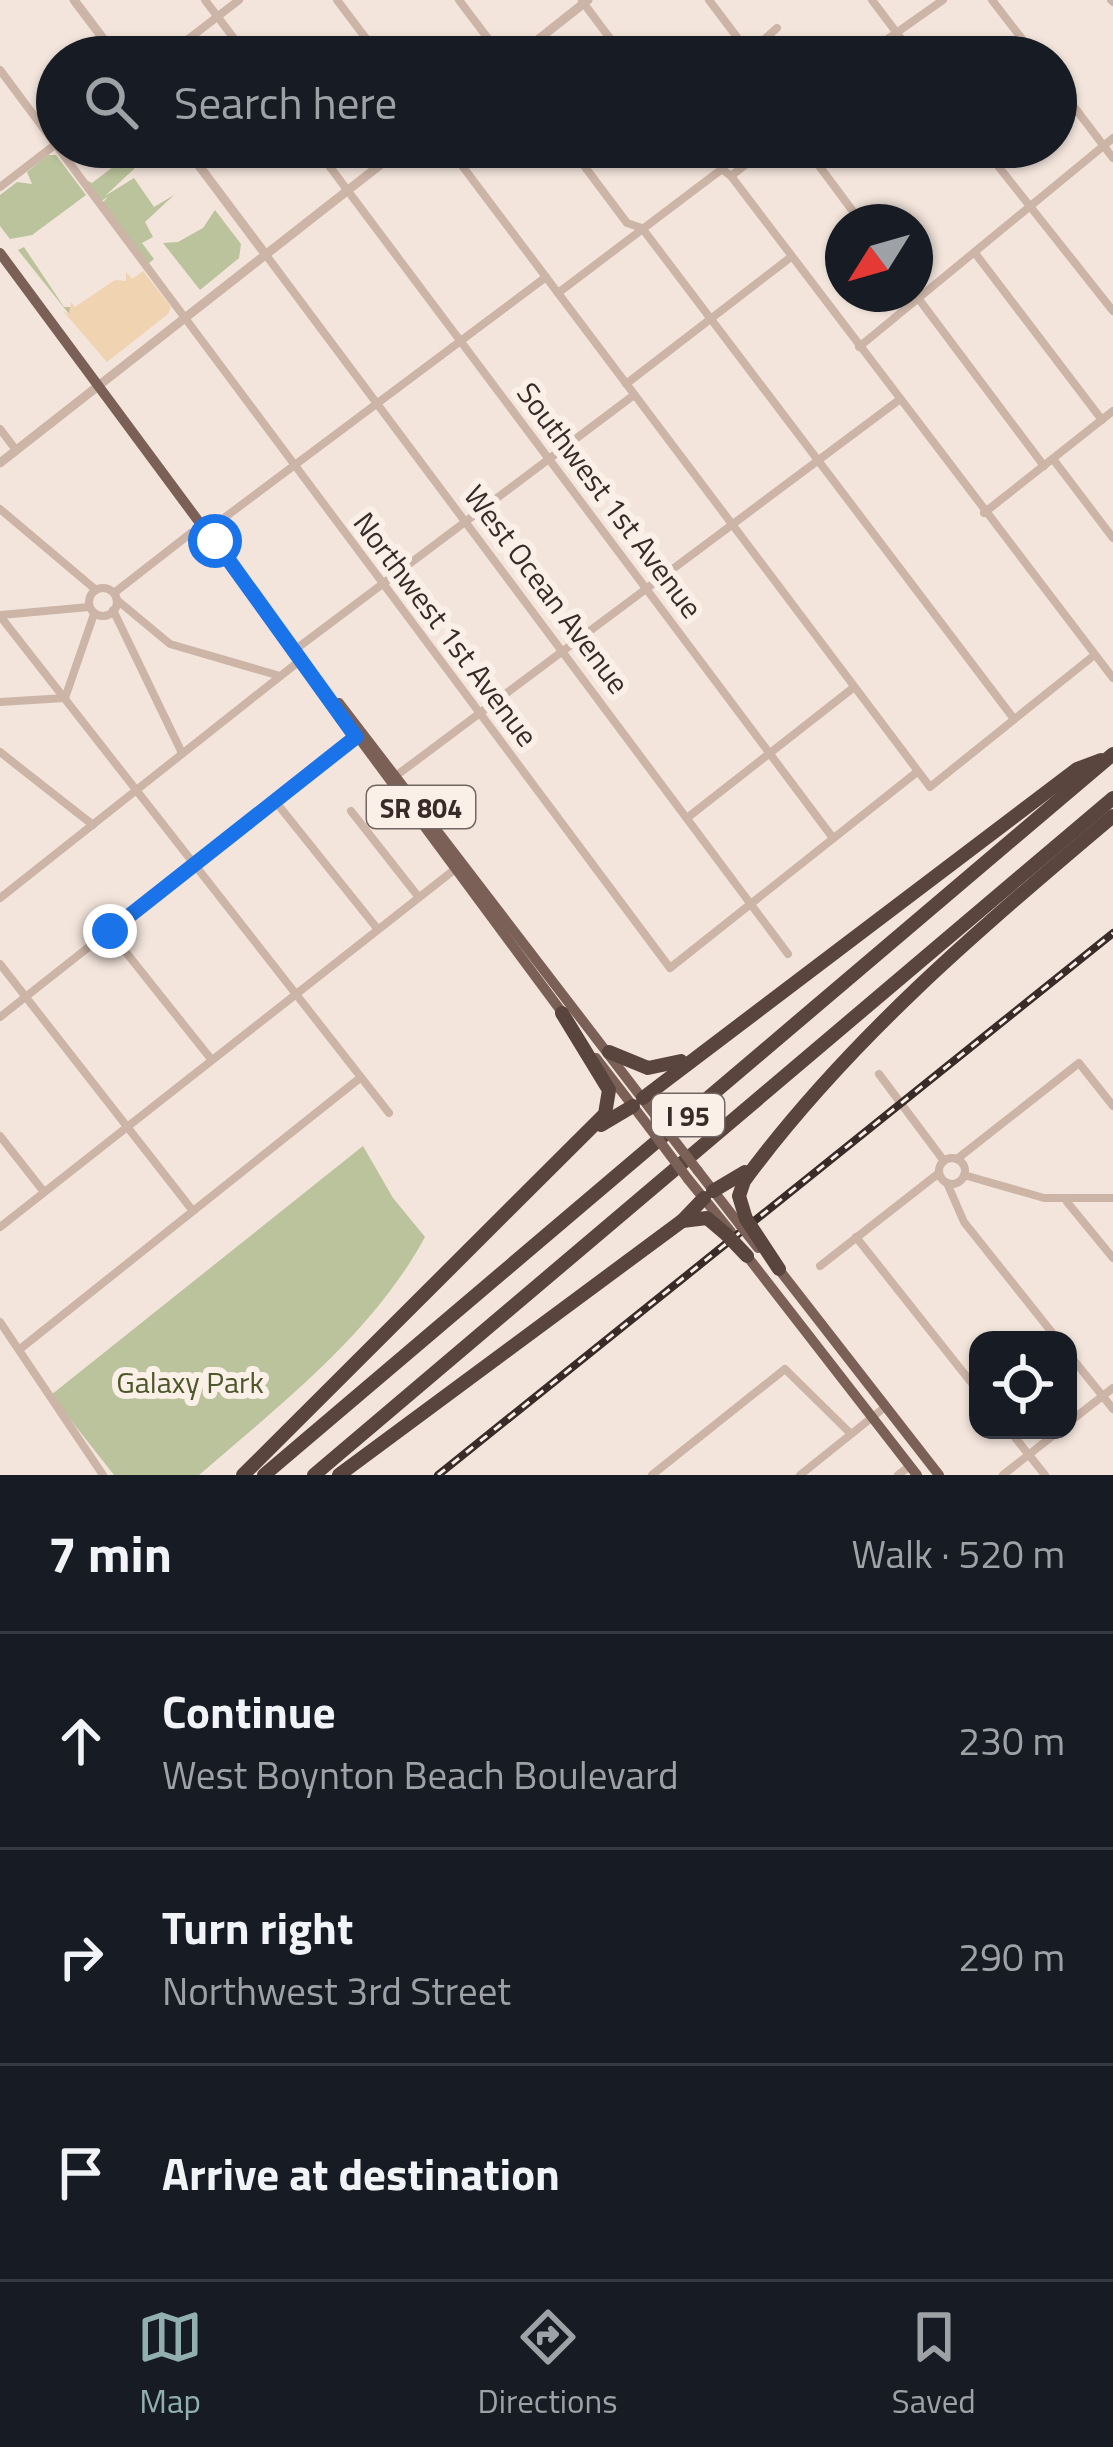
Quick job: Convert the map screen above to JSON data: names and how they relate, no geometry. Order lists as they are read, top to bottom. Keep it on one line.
{"streets":{"highway":["I 95"],"main road":["SR 804"],"street":["Southwest 1st Avenue","West Ocean Avenue","Northwest 1st Avenue"]},"crossings":[["West Ocean Avenue","Northwest 1st Avenue"]],"parks":["Galaxy Park"],"north":"bottom left","page":{"search":"Search here","heading":["7 min","Walk · 520 m"],"list":[["Continue","West Boynton Beach Boulevard","230 m"],["Turn right","Northwest 3rd Street","290 m"],"Arrive at destination"],"nav":["Map","Directions","Saved"]}}
